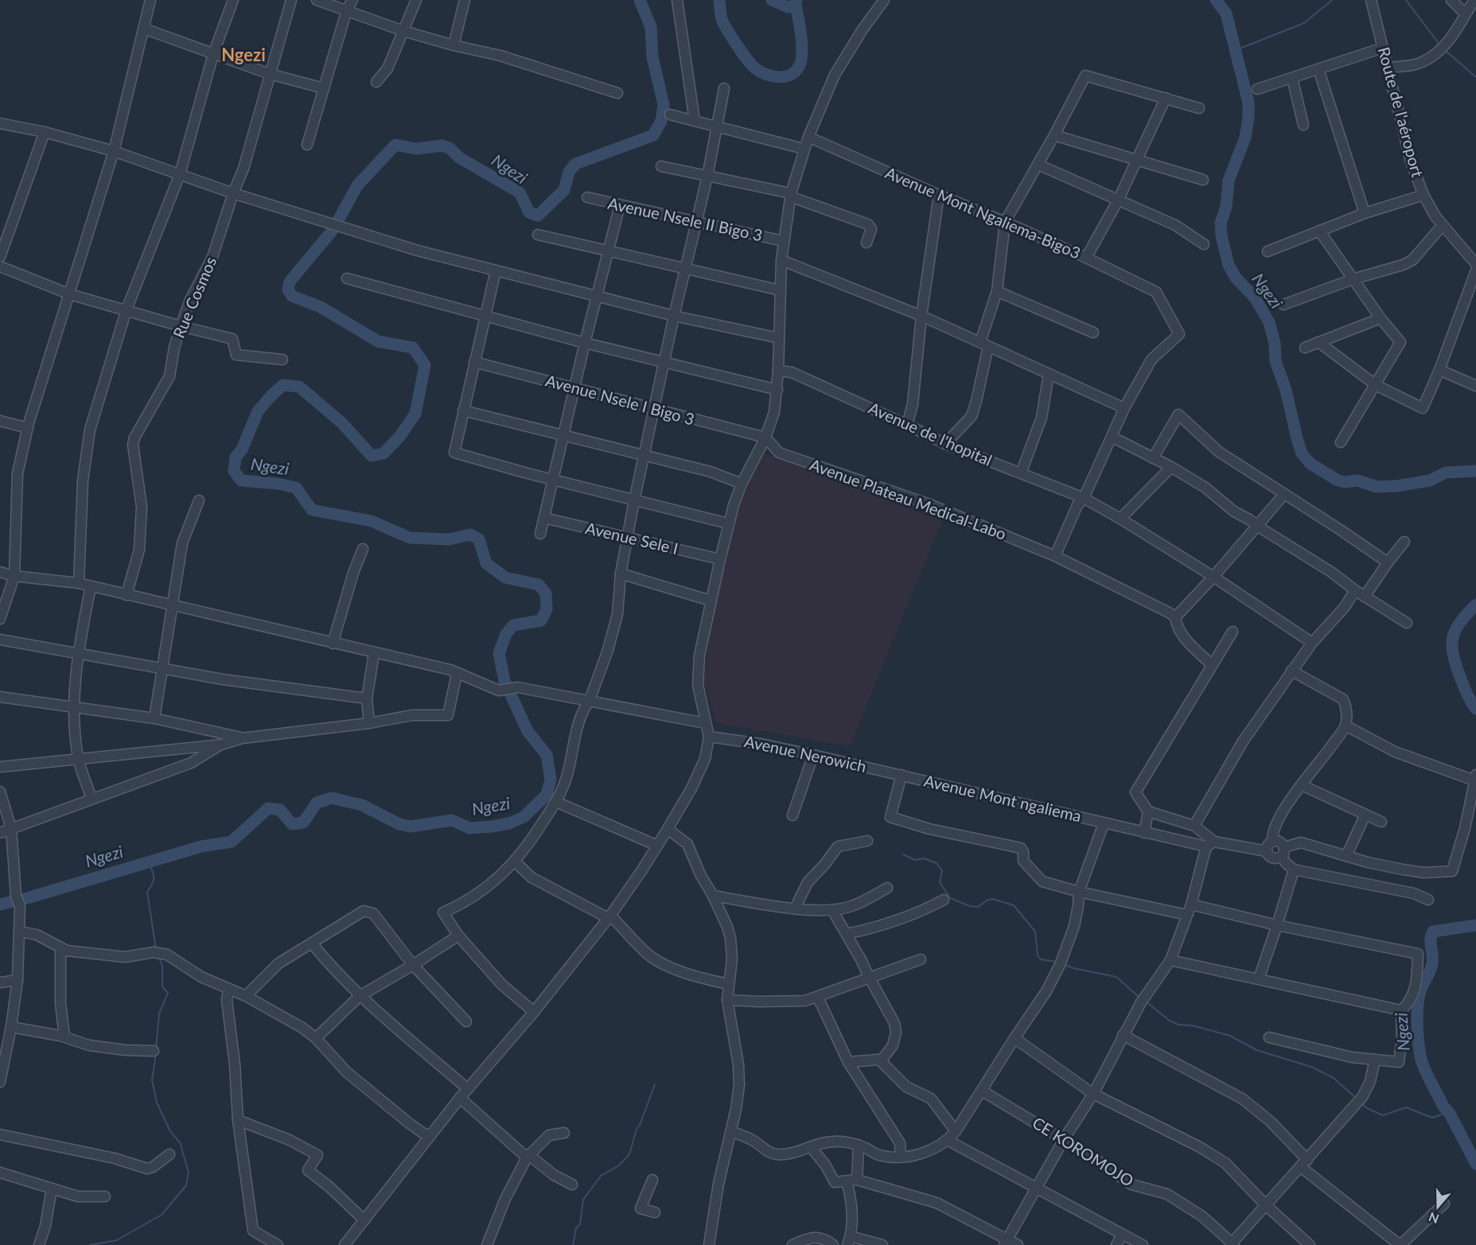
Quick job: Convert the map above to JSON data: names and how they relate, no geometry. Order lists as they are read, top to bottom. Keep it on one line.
{"streets":{"street":["Route de l'aéroport","Avenue Mont Ngaliema-Bigo3","Avenue Nsele II Bigo 3","Rue Cosmos","Avenue Nsele I Bigo 3","Avenue de l'hopital","Avenue Plateau Medical-Labo","Avenue Sele I","Avenue Nerowich","Avenue Mont ngaliema","CE KOROMOJO"]},"crossings":[["Avenue Nsele I Bigo 3","Avenue Plateau Medical-Labo"],["Avenue Nerowich","Avenue Mont ngaliema"]],"districts":["Ngezi"],"water":["Ngezi"],"north":"bottom"}
